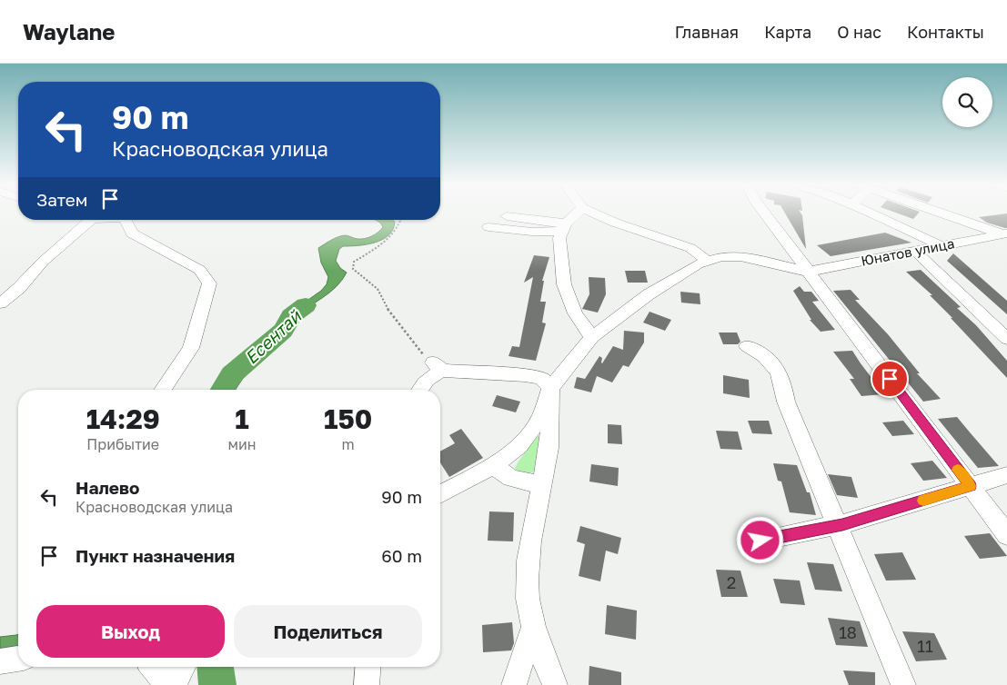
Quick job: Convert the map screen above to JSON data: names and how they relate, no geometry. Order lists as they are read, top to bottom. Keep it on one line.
{"streets":{"street":["Юнатов улица"]},"water":["Есентай"],"house_numbers":["2","18","11"],"page":{"header":"Waylane","nav":["Главная","Карта","О нас","Контакты"],"turn":["90 m","Красноводская улица"],"then":"Затем","eta":["14:29","Прибытие","1","мин","150","m"],"list":[{"name":"Налево","note":"Красноводская улица","value":"90 m"},{"name":"Пункт назначения","value":"60 m"}],"buttons":["Выход","Поделиться"]}}
